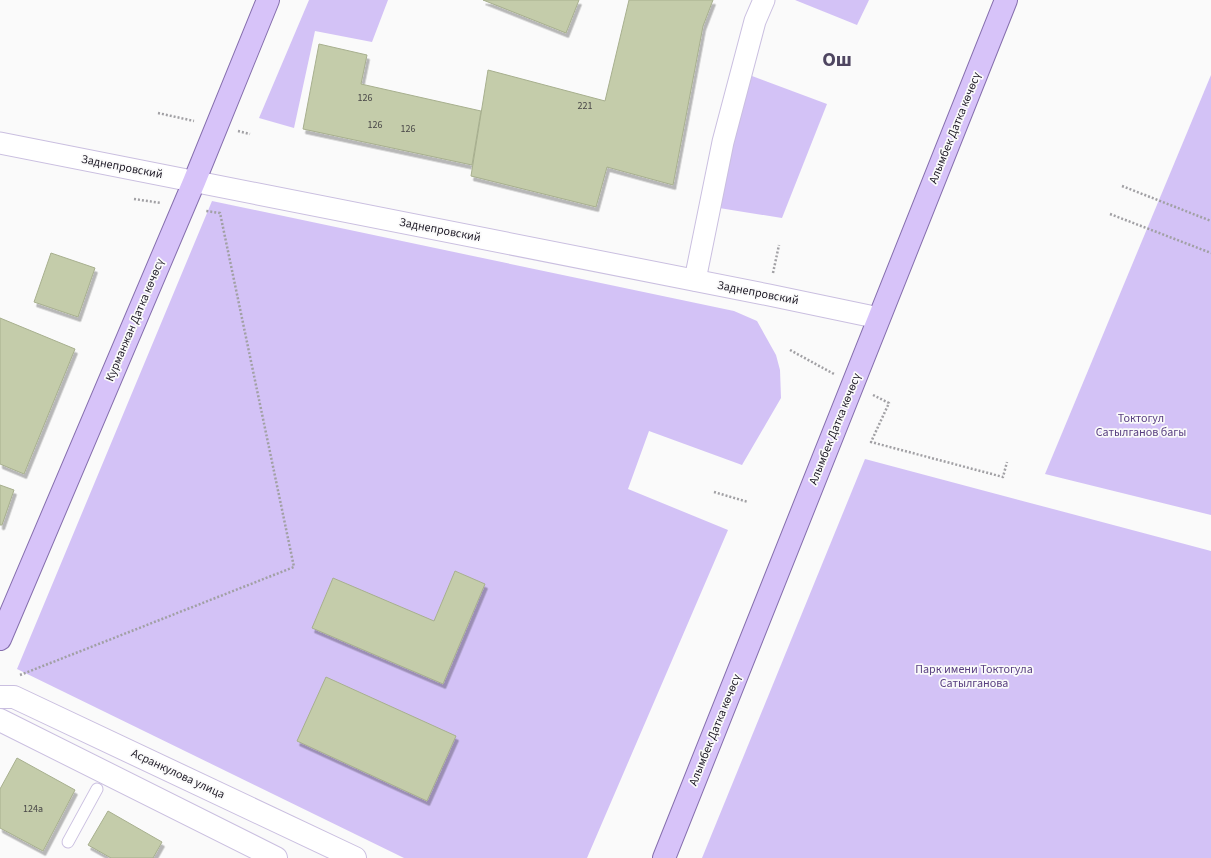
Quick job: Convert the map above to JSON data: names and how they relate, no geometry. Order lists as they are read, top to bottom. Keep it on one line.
{"streets":{"main road":["Алымбек Датка көчөсү","Курманжан Датка көчөсү","Асранкулова улица"],"street":["Заднепровский"]},"crossings":[["Алымбек Датка көчөсү","Заднепровский"],["Заднепровский","Курманжан Датка көчөсү"]],"districts":["Ош"],"parks":["Токтогул Сатылганов багы","Парк имени Токтогула Сатылганова"],"house_numbers":["126","221","126","126","124а"]}
